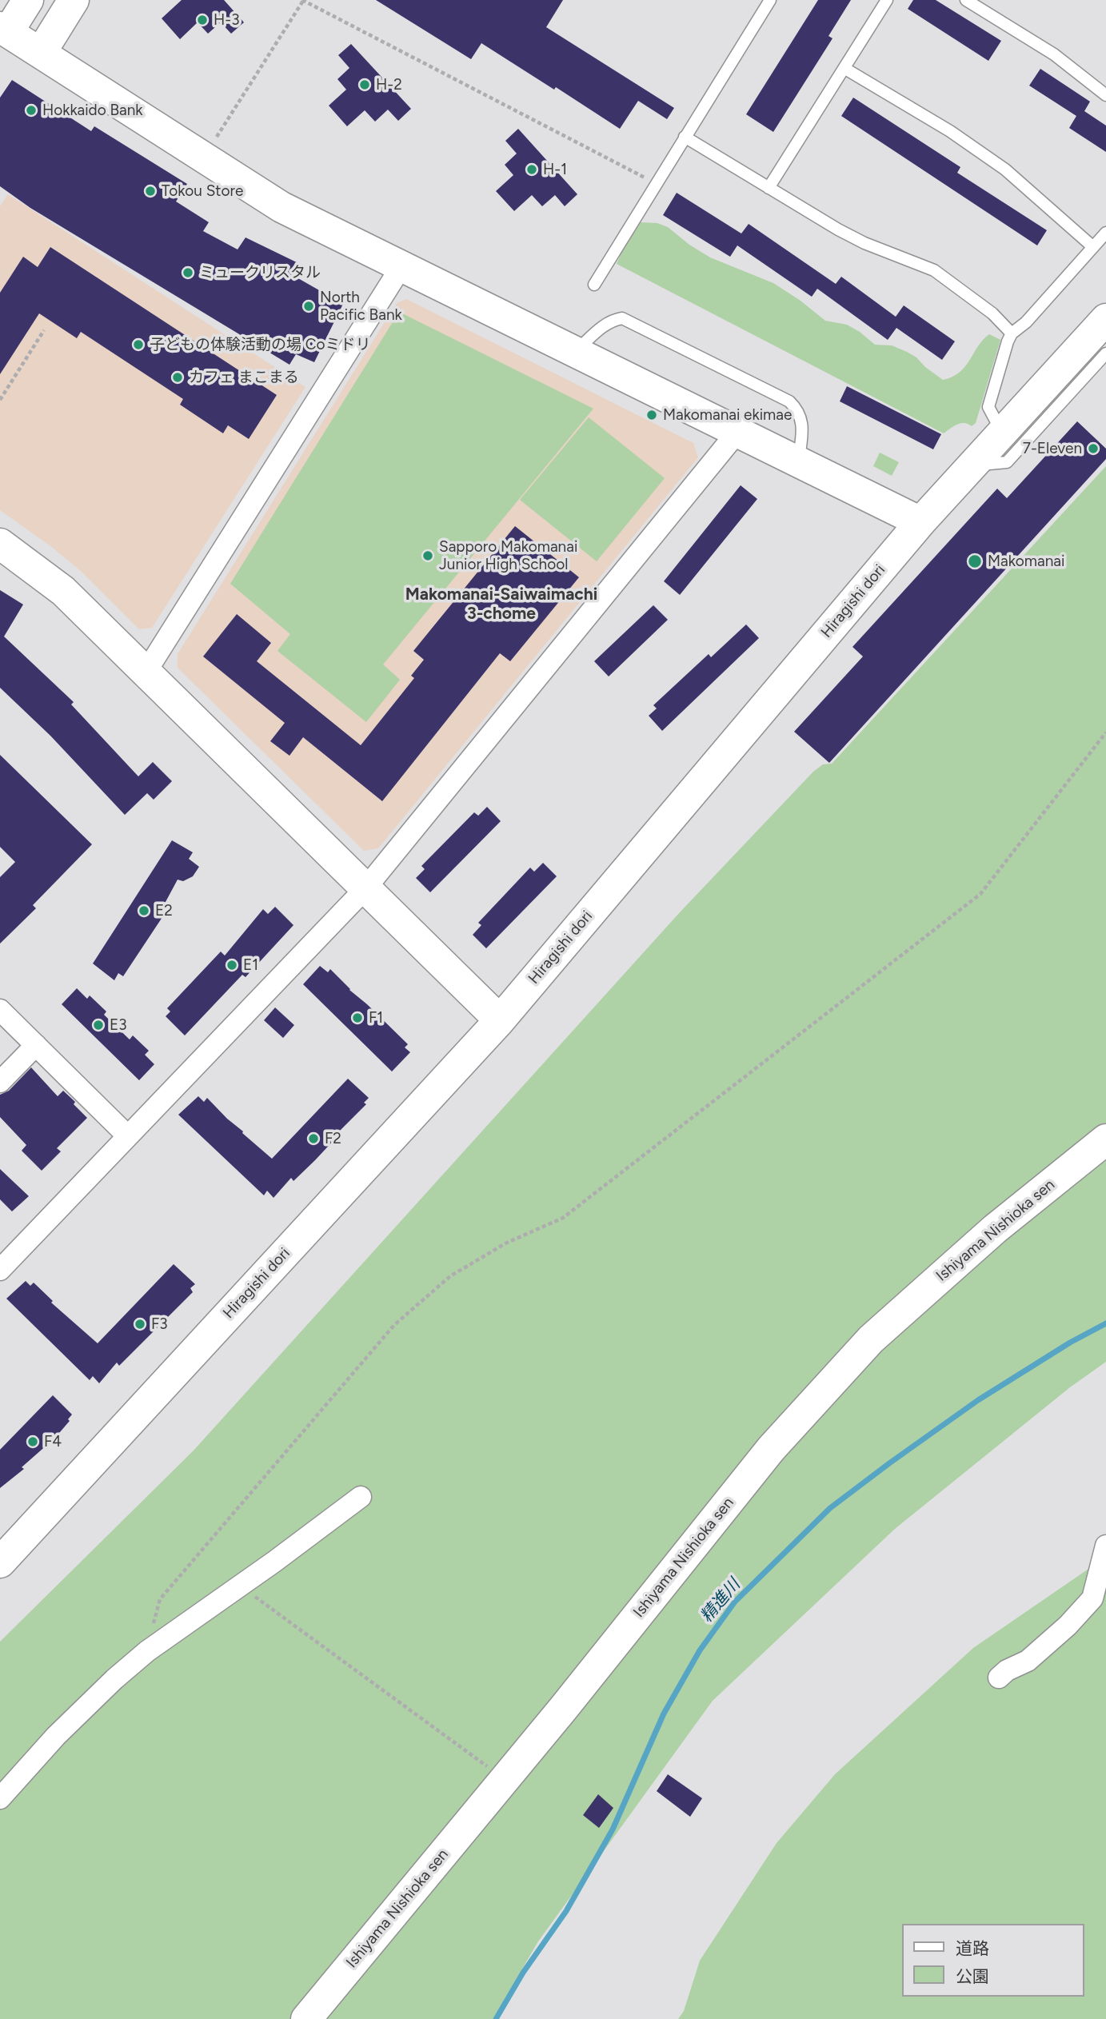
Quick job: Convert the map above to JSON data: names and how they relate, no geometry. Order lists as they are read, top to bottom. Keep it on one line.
{"streets":{"street":["Hiragishi dori","Ishiyama Nishioka sen"]},"districts":["Makomanai-Saiwaimachi 3-chome"],"water":["精進川"],"places":["H-3","H-2","Hokkaido Bank","H-1","Tokou Store","ミュークリスタル","North Pacific Bank","子どもの体験活動の場 Coミドリ","カフェ まこまる","Makomanai ekimae","7-Eleven","Sapporo Makomanai Junior High School","Makomanai","E2","E1","F1","E3","F2","F3","F4"],"legend":["道路","公園"]}
